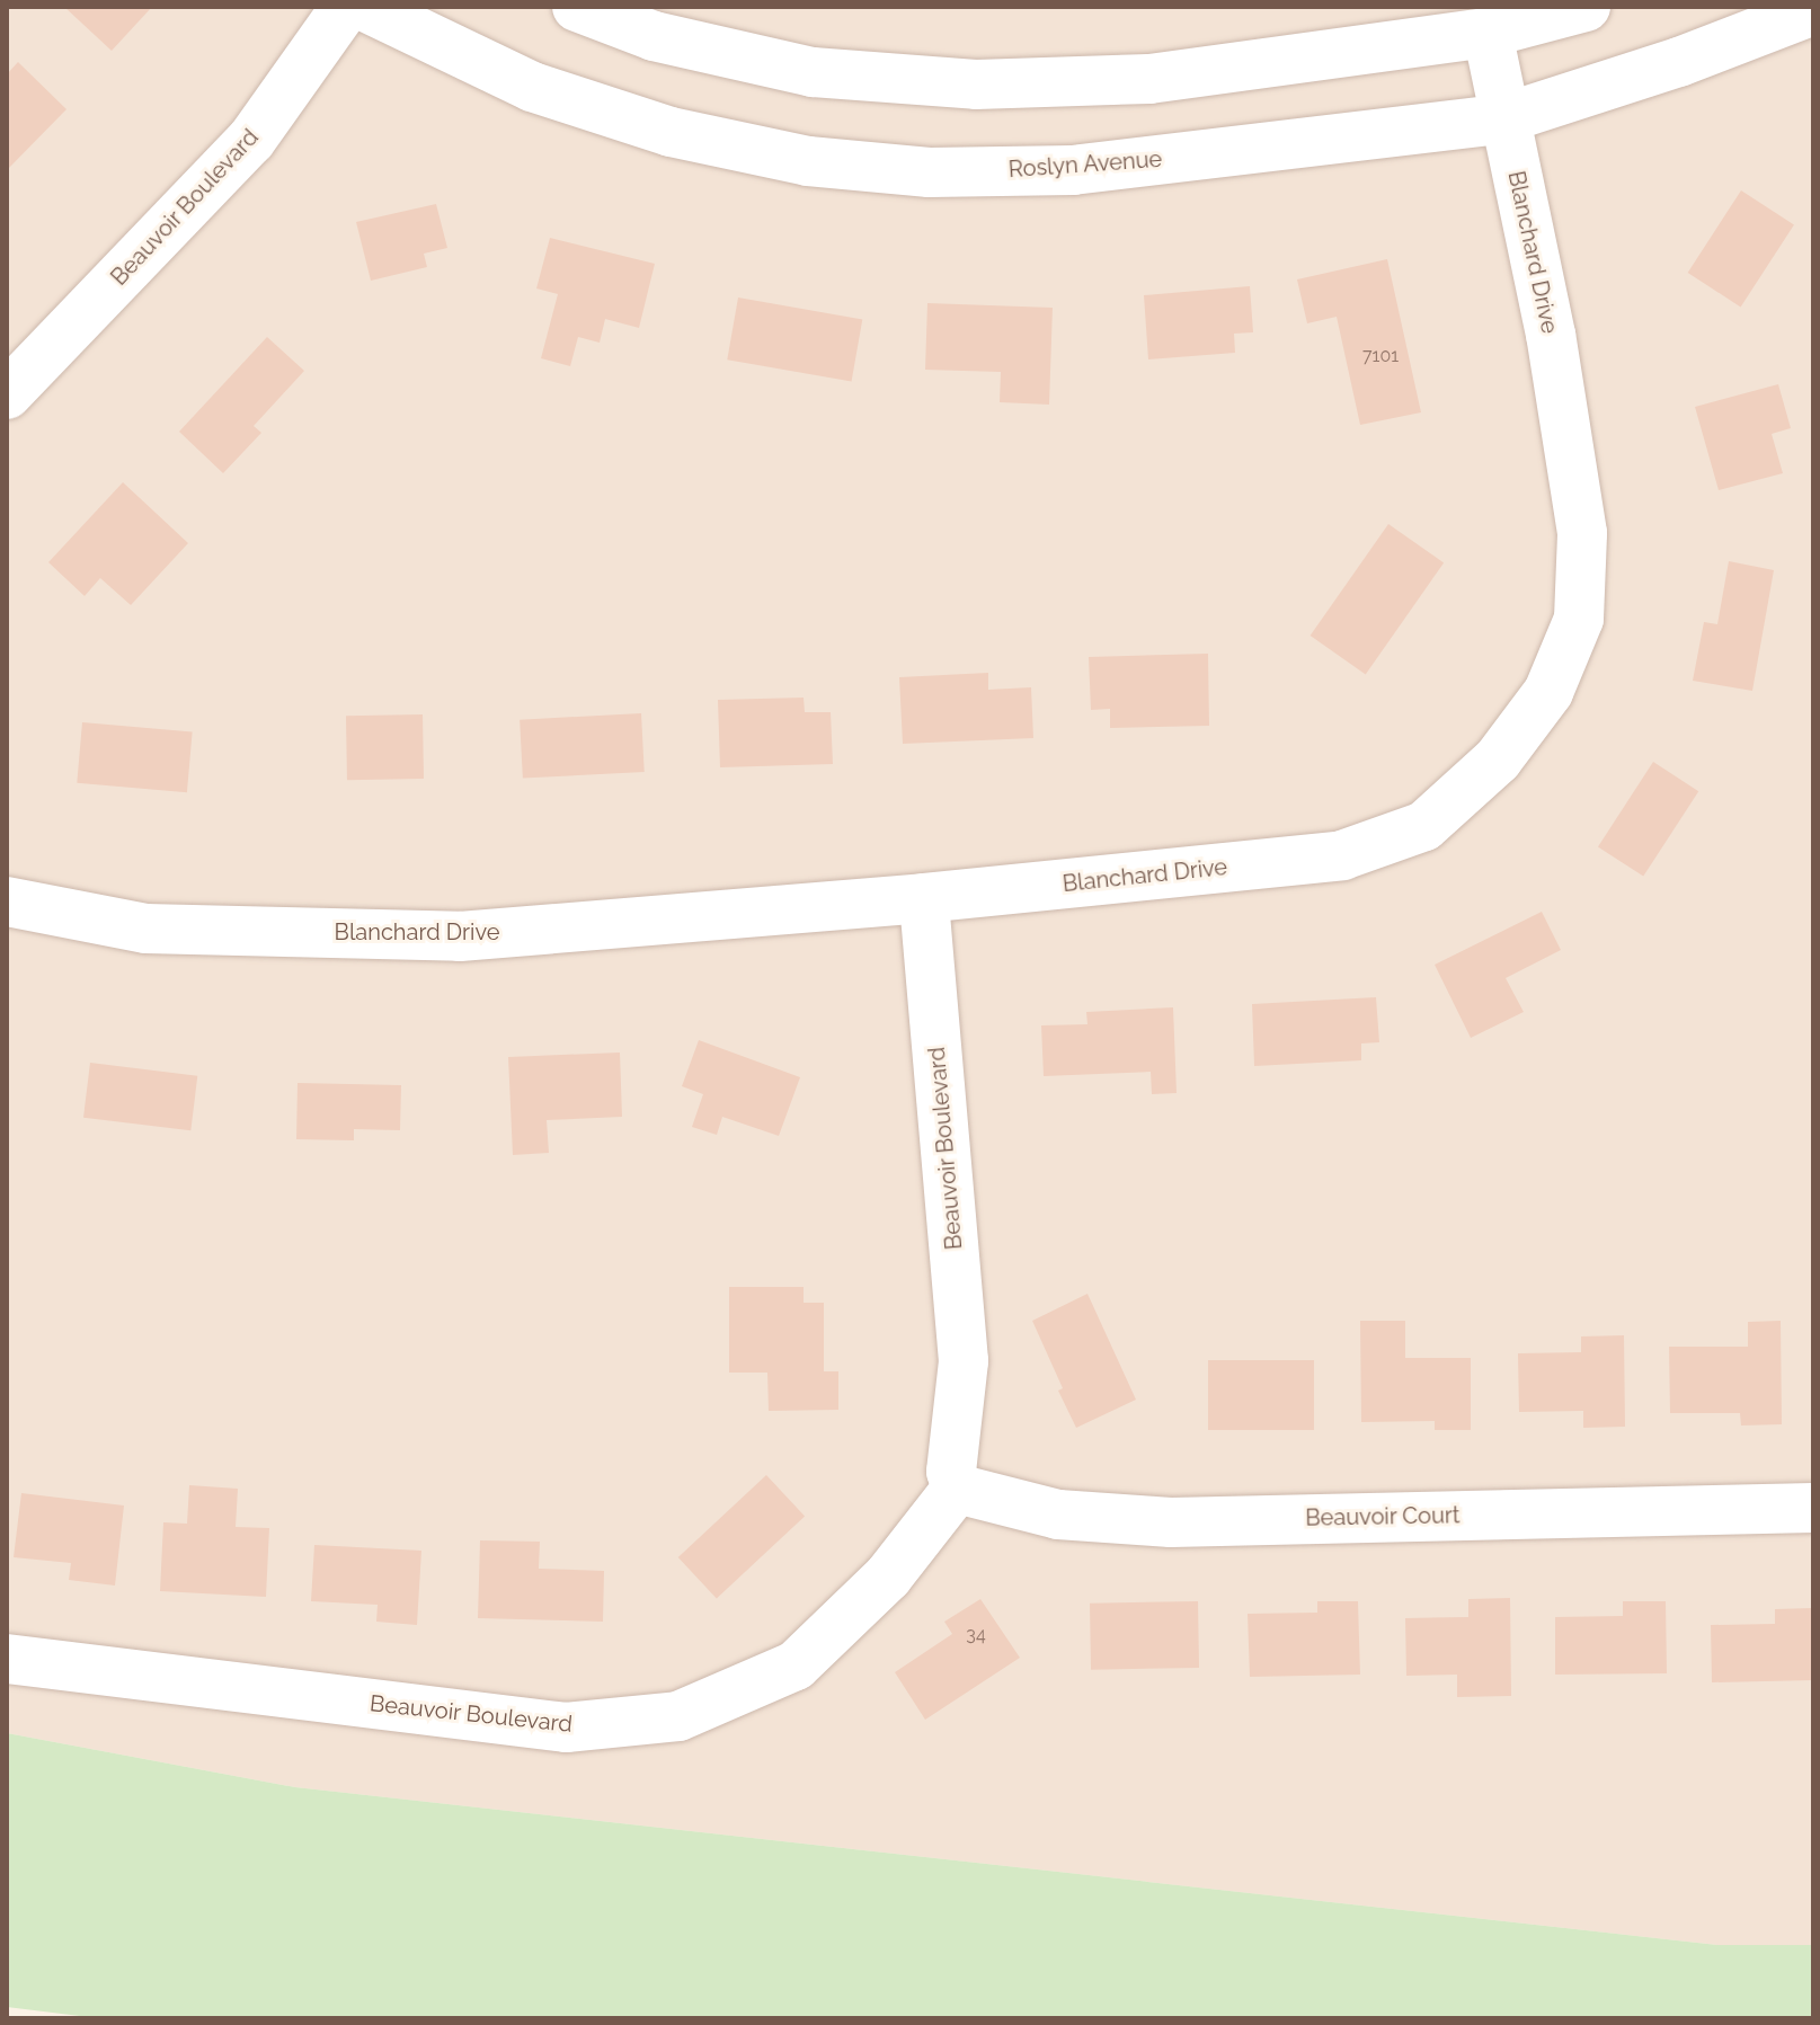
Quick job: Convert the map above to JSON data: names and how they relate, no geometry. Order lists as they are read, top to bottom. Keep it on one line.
{"streets":{"street":["Roslyn Avenue","Beauvoir Boulevard","Blanchard Drive","Beauvoir Court"]},"crossings":[["Roslyn Avenue","Blanchard Drive"],["Beauvoir Boulevard","Blanchard Drive"],["Beauvoir Boulevard","Beauvoir Court"]],"house_numbers":["7101","34"]}
